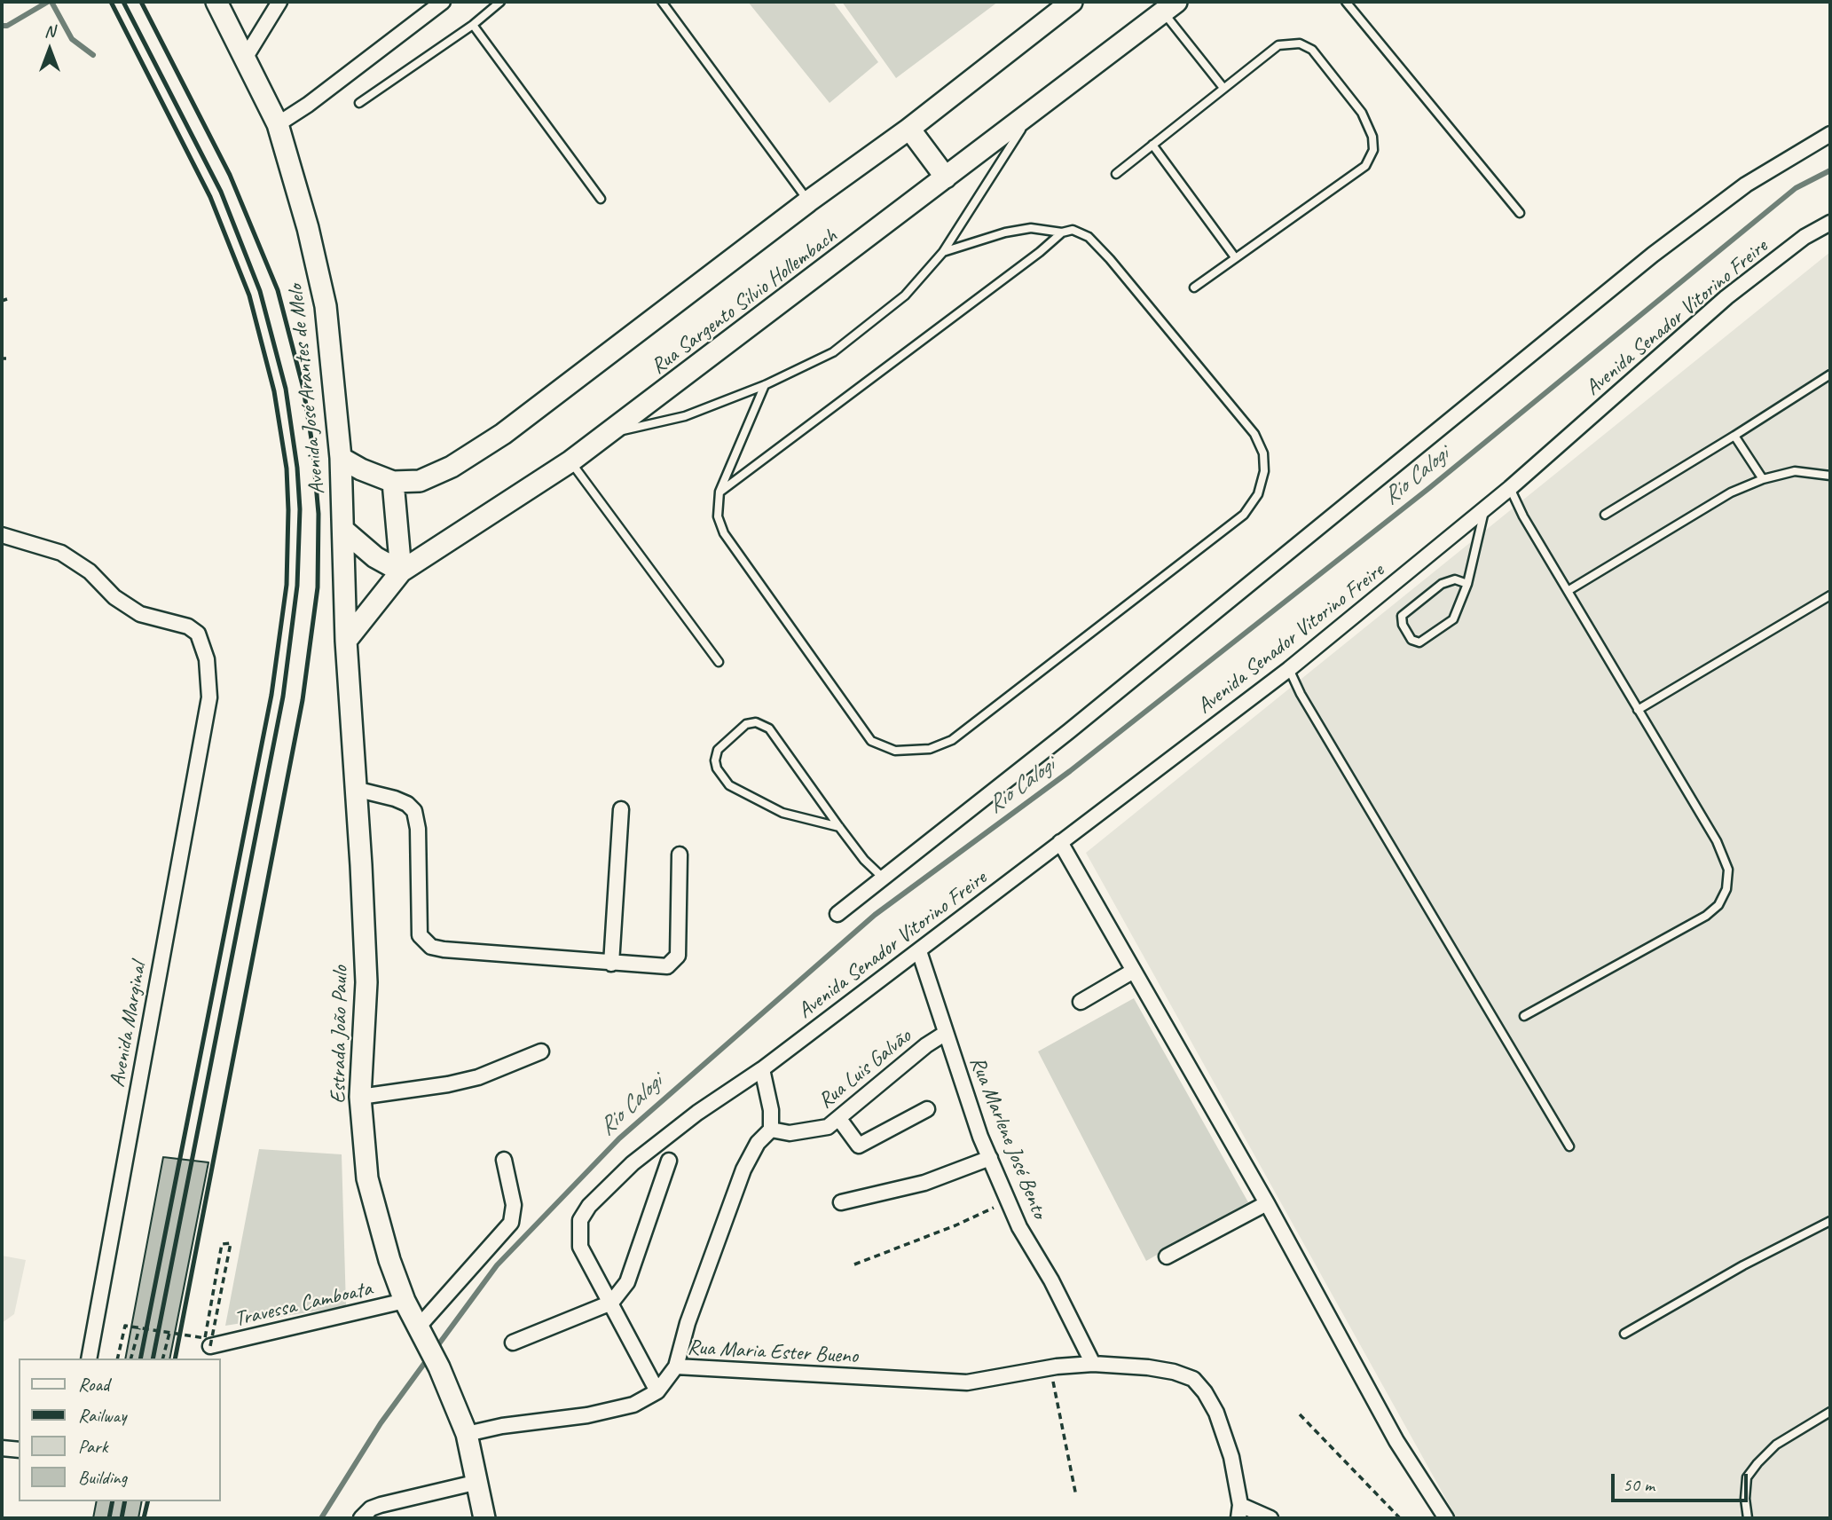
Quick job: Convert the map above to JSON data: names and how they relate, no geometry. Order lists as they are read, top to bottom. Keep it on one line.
{"streets":{"main road":["Rua Sargento Silvio Hollembach","Avenida José Arantes de Melo","Estrada João Paulo"],"street":["Avenida Senador Vitorino Freire","Avenida Marginal","Rua Luis Galvão","Rua Marlene José Bento","Travessa Camboata","Rua Maria Ester Bueno"]},"crossings":[["Rua Sargento Silvio Hollembach","Avenida José Arantes de Melo"],["Rua Sargento Silvio Hollembach","Estrada João Paulo"],["Avenida Senador Vitorino Freire","Rua Marlene José Bento"],["Avenida José Arantes de Melo","Estrada João Paulo"],["Estrada João Paulo","Travessa Camboata"],["Estrada João Paulo","Rua Maria Ester Bueno"],["Rua Luis Galvão","Rua Marlene José Bento"],["Rua Marlene José Bento","Rua Maria Ester Bueno"]],"water":["Rio Calogi"],"legend":["Road","Railway","Park","Building"],"scale_bar":"50 m","north":"top"}
